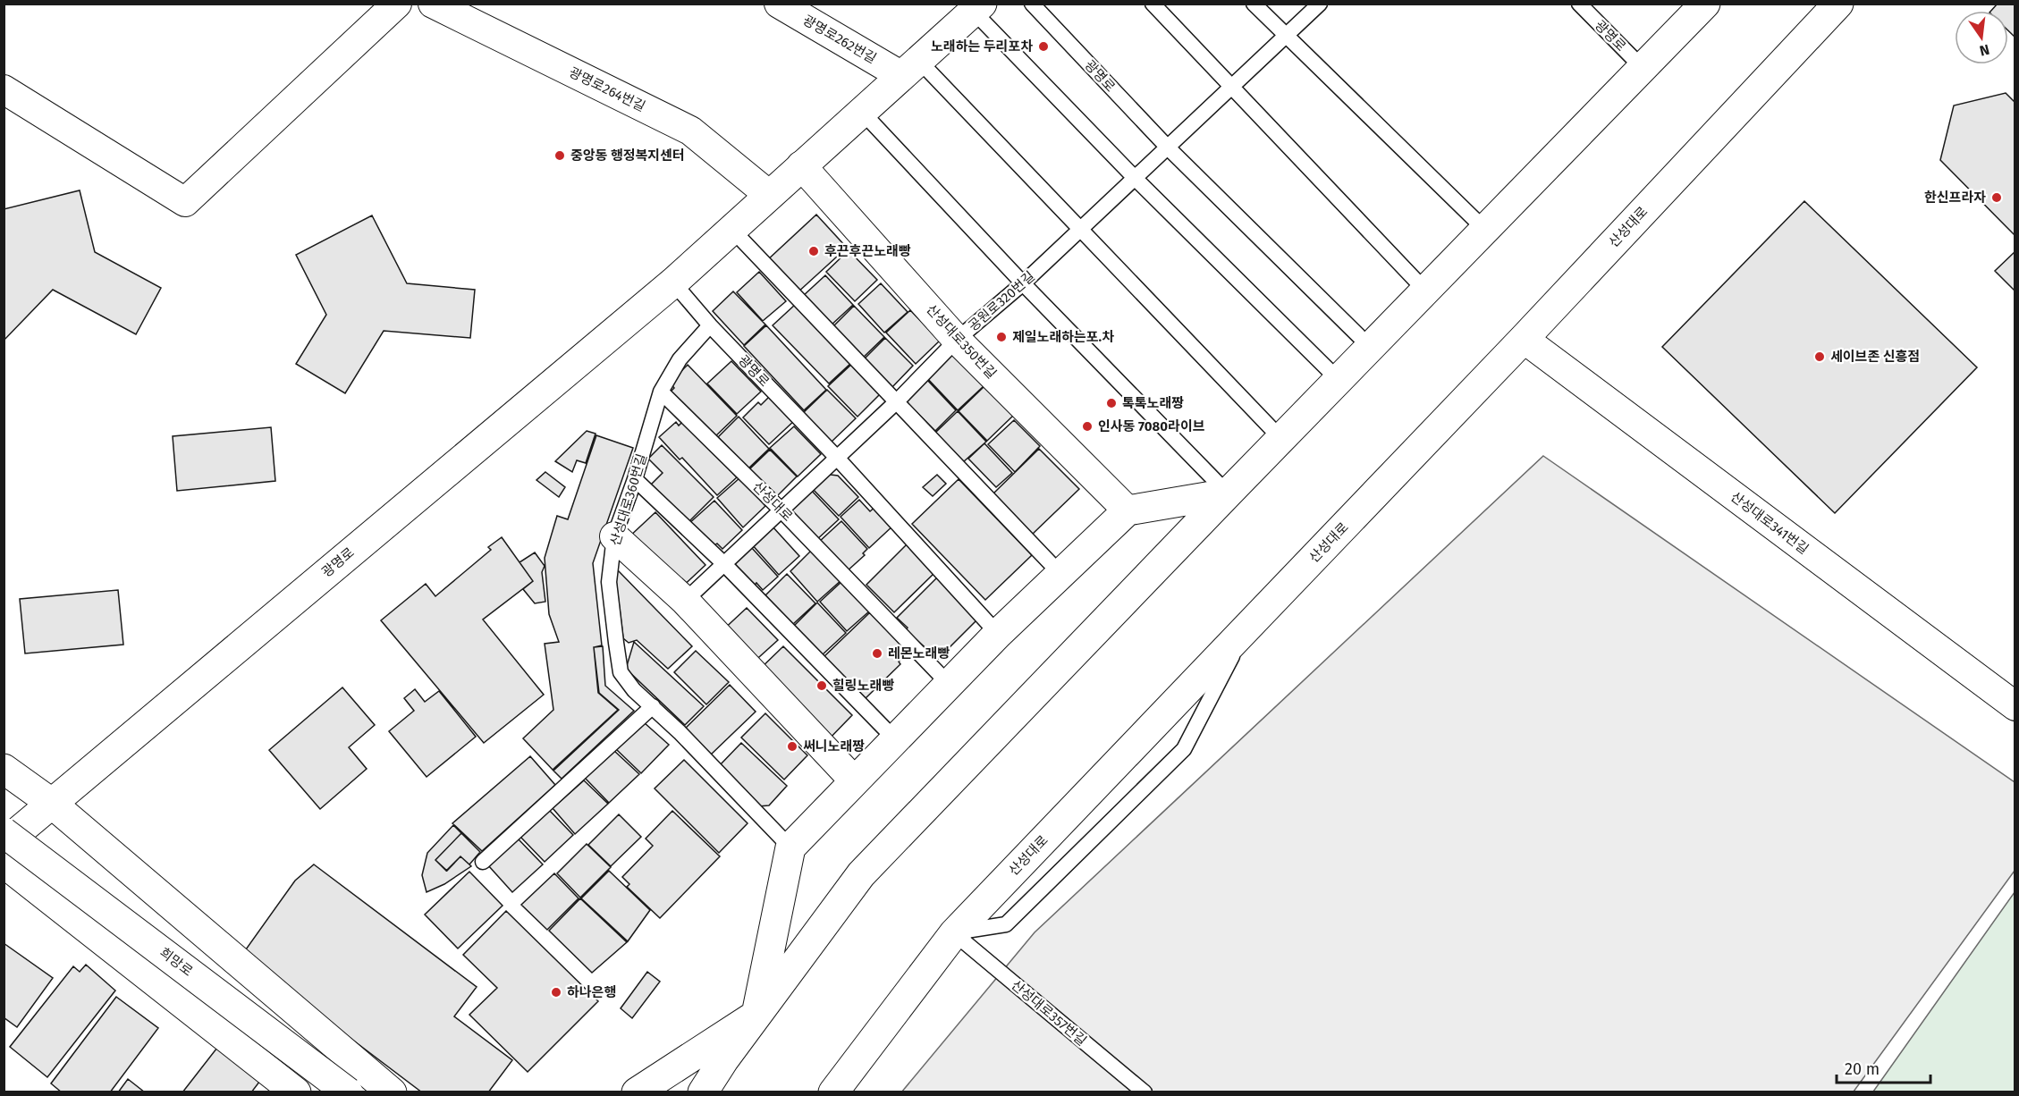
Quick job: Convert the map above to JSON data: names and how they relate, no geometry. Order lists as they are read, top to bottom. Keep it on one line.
{"streets":{"main road":["광명로","산성대로","희망로"],"street":["광명로262번길","광명로264번길","산성대로350번길","산성대로341번길"],"lane":["공원로320번길","산성대로360번길","산성대로357번길"]},"crossings":[["광명로","광명로262번길"],["광명로","광명로264번길"],["광명로","공원로320번길"],["광명로","산성대로350번길"],["광명로","산성대로360번길"],["산성대로","공원로320번길"],["산성대로","산성대로360번길"],["산성대로","산성대로341번길"],["산성대로","산성대로357번길"],["공원로320번길","산성대로350번길"]],"places":["노래하는 두리포차","중앙동 행정복지센터","한신프라자","후끈후끈노래빵","제일노래하는포.차","세이브존 신흥점","톡톡노래짱","인사동 7080라이브","레몬노래빵","힐링노래빵","써니노래짱","하나은행"],"scale_bar":"20 m","north":"bottom"}
